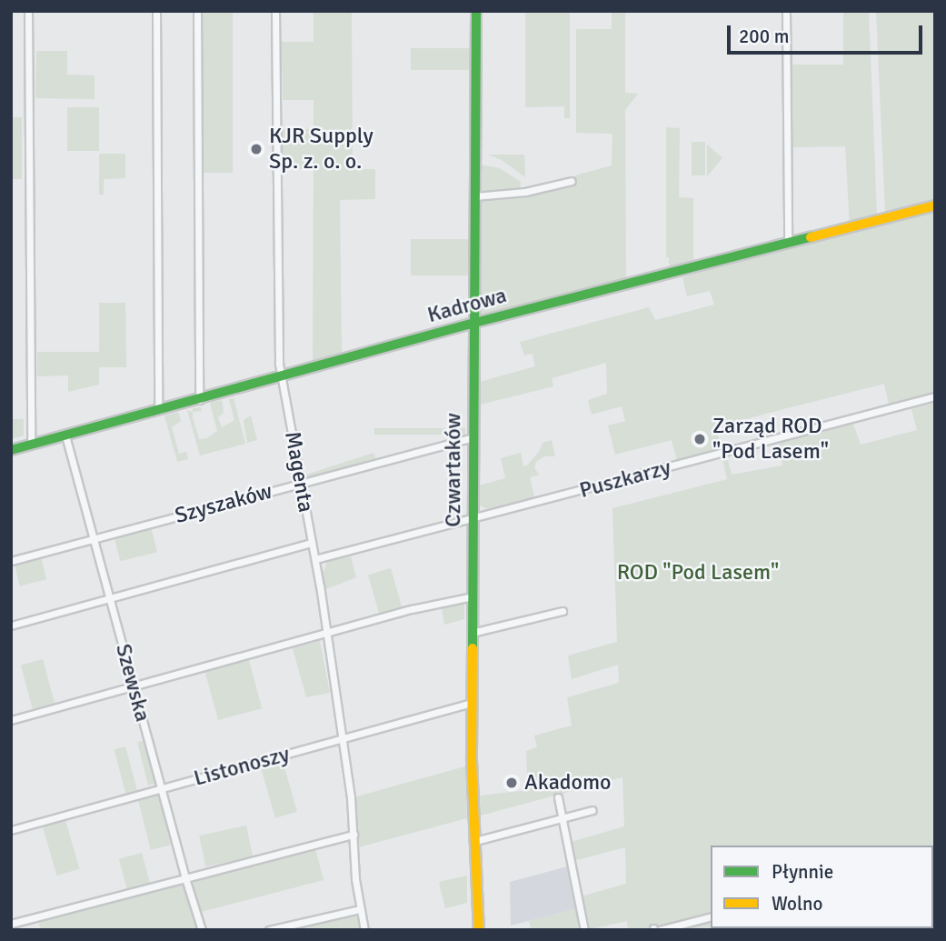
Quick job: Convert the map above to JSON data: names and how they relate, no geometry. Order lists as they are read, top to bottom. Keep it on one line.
{"streets":{"street":["Kadrowa","Czwartaków","Magenta","Puszkarzy","Szyszaków","Szewska","Listonoszy"]},"crossings":[["Kadrowa","Czwartaków"],["Kadrowa","Magenta"],["Kadrowa","Szewska"],["Czwartaków","Puszkarzy"],["Czwartaków","Szyszaków"],["Czwartaków","Listonoszy"],["Magenta","Puszkarzy"],["Magenta","Szyszaków"],["Magenta","Listonoszy"],["Szyszaków","Szewska"],["Szewska","Listonoszy"]],"parks":["ROD \"Pod Lasem\""],"places":["KJR Supply Sp. z. o. o.","Zarząd ROD \"Pod Lasem\"","Akadomo"],"legend":["Płynnie","Wolno"],"scale_bar":"200 m"}
